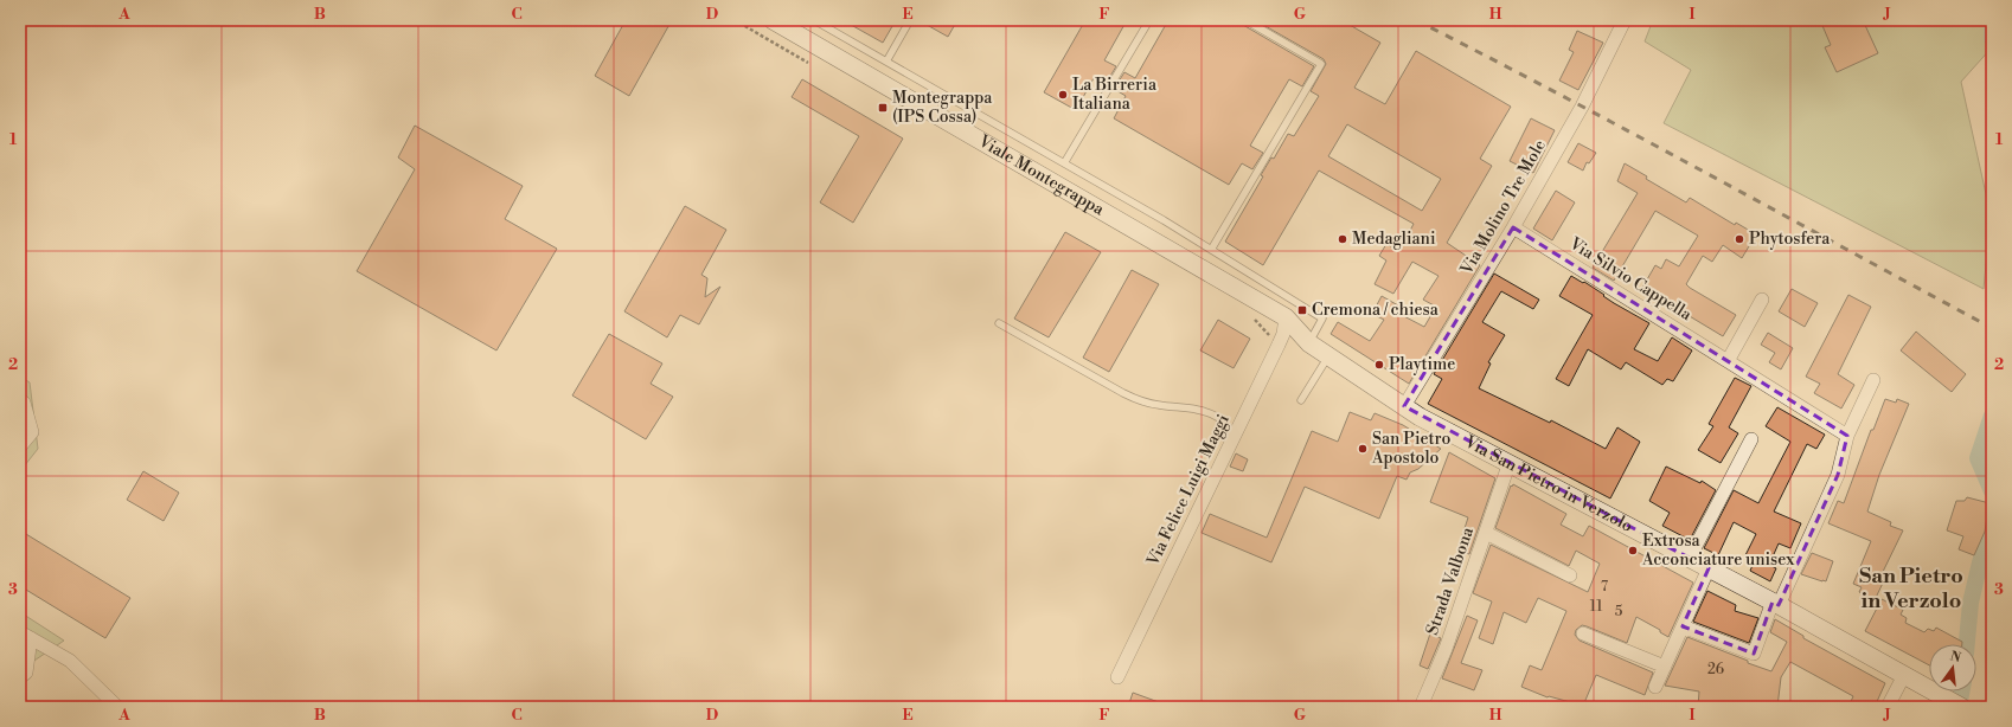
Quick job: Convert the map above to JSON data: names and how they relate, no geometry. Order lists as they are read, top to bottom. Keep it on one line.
{"streets":{"main road":["Viale Montegrappa","Via San Pietro in Verzolo"],"street":["Via Molino Tre Mole","Via Silvio Cappella","Via Felice Luigi Maggi","Strada Valbona"]},"crossings":[["Viale Montegrappa","Via San Pietro in Verzolo"],["Viale Montegrappa","Via Felice Luigi Maggi"],["Via Molino Tre Mole","Via Silvio Cappella"],["Via Molino Tre Mole","Via San Pietro in Verzolo"],["Via San Pietro in Verzolo","Via Felice Luigi Maggi"],["Via San Pietro in Verzolo","Strada Valbona"]],"districts":["San Pietro in Verzolo"],"places":{"other":["La Birreria Italiana","Medagliani","Phytosfera","Playtime","San Pietro Apostolo","Extrosa Acconciature unisex"],"transit":["Montegrappa (IPS Cossa)","Cremona / chiesa"]},"house_numbers":["7","11","5","26"],"north":"top","grid":{"columns":["A","B","C","D","E","F","G","H","I","J"],"rows":["1","2","3"]}}
